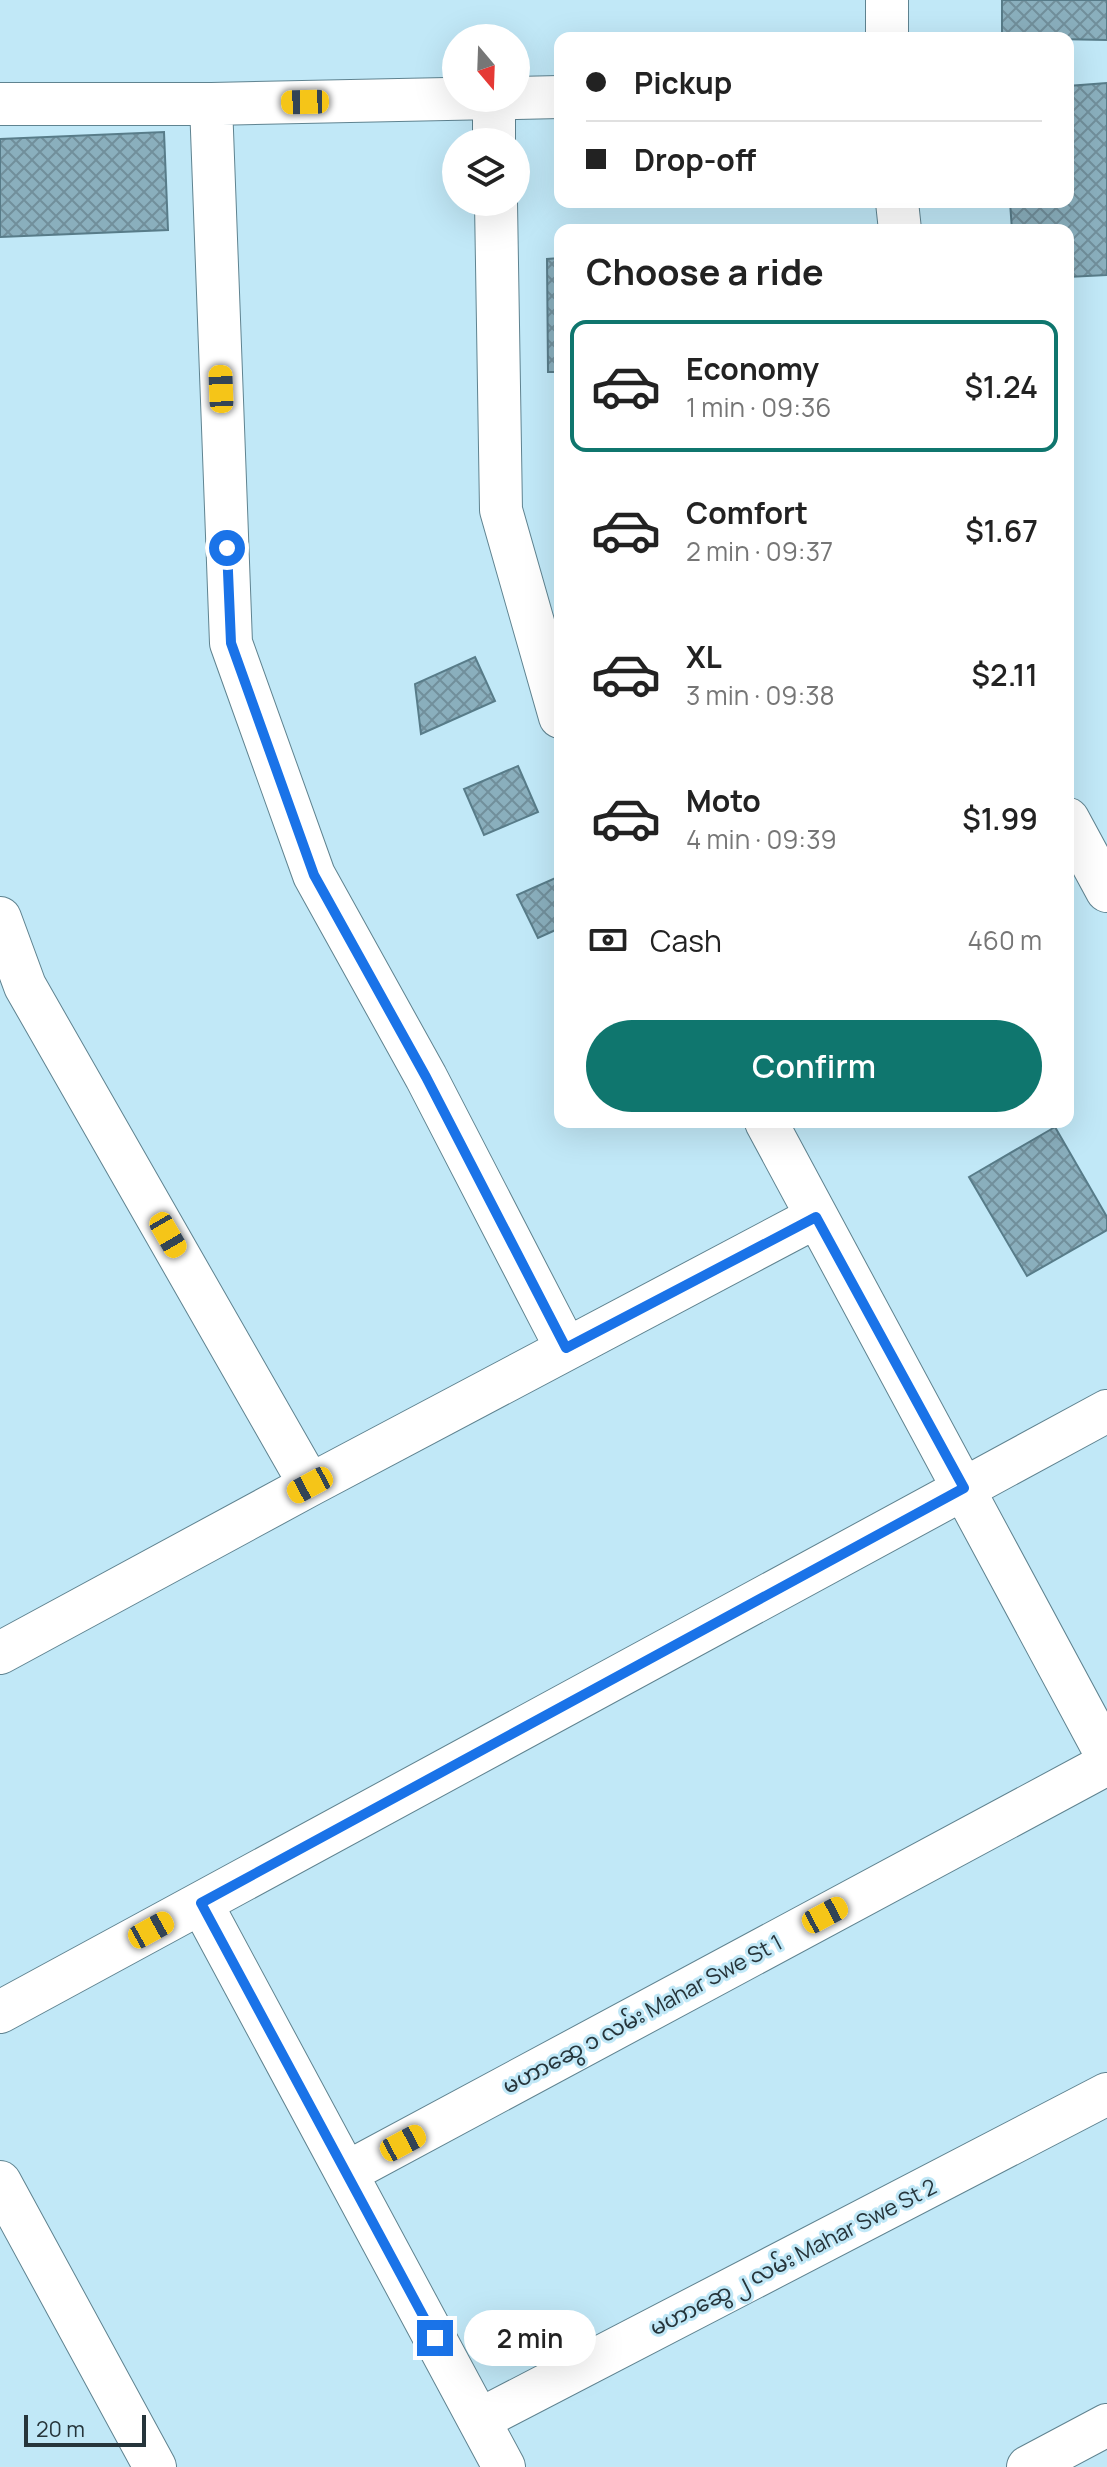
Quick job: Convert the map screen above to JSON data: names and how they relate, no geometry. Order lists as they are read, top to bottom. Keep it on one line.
{"streets":{"street":["မဟာဆွေ ၁ လမ်း Mahar Swe St 1","မဟာဆွေ ၂ လမ်း Mahar Swe St 2"]},"scale_bar":"20 m","north":"bottom","page":{"banner":["Pickup","Drop-off"],"heading":"Choose a ride","list":[{"name":"Economy","note":"1 min · 09:36","value":"$1.24"},{"name":"Comfort","note":"2 min · 09:37","value":"$1.67"},{"name":"XL","note":"3 min · 09:38","value":"$2.11"},{"name":"Moto","note":"4 min · 09:39","value":"$1.99"}],"pay":["Cash","460 m"],"buttons":"Confirm","bubble":"2 min","scale":"20 m"}}
